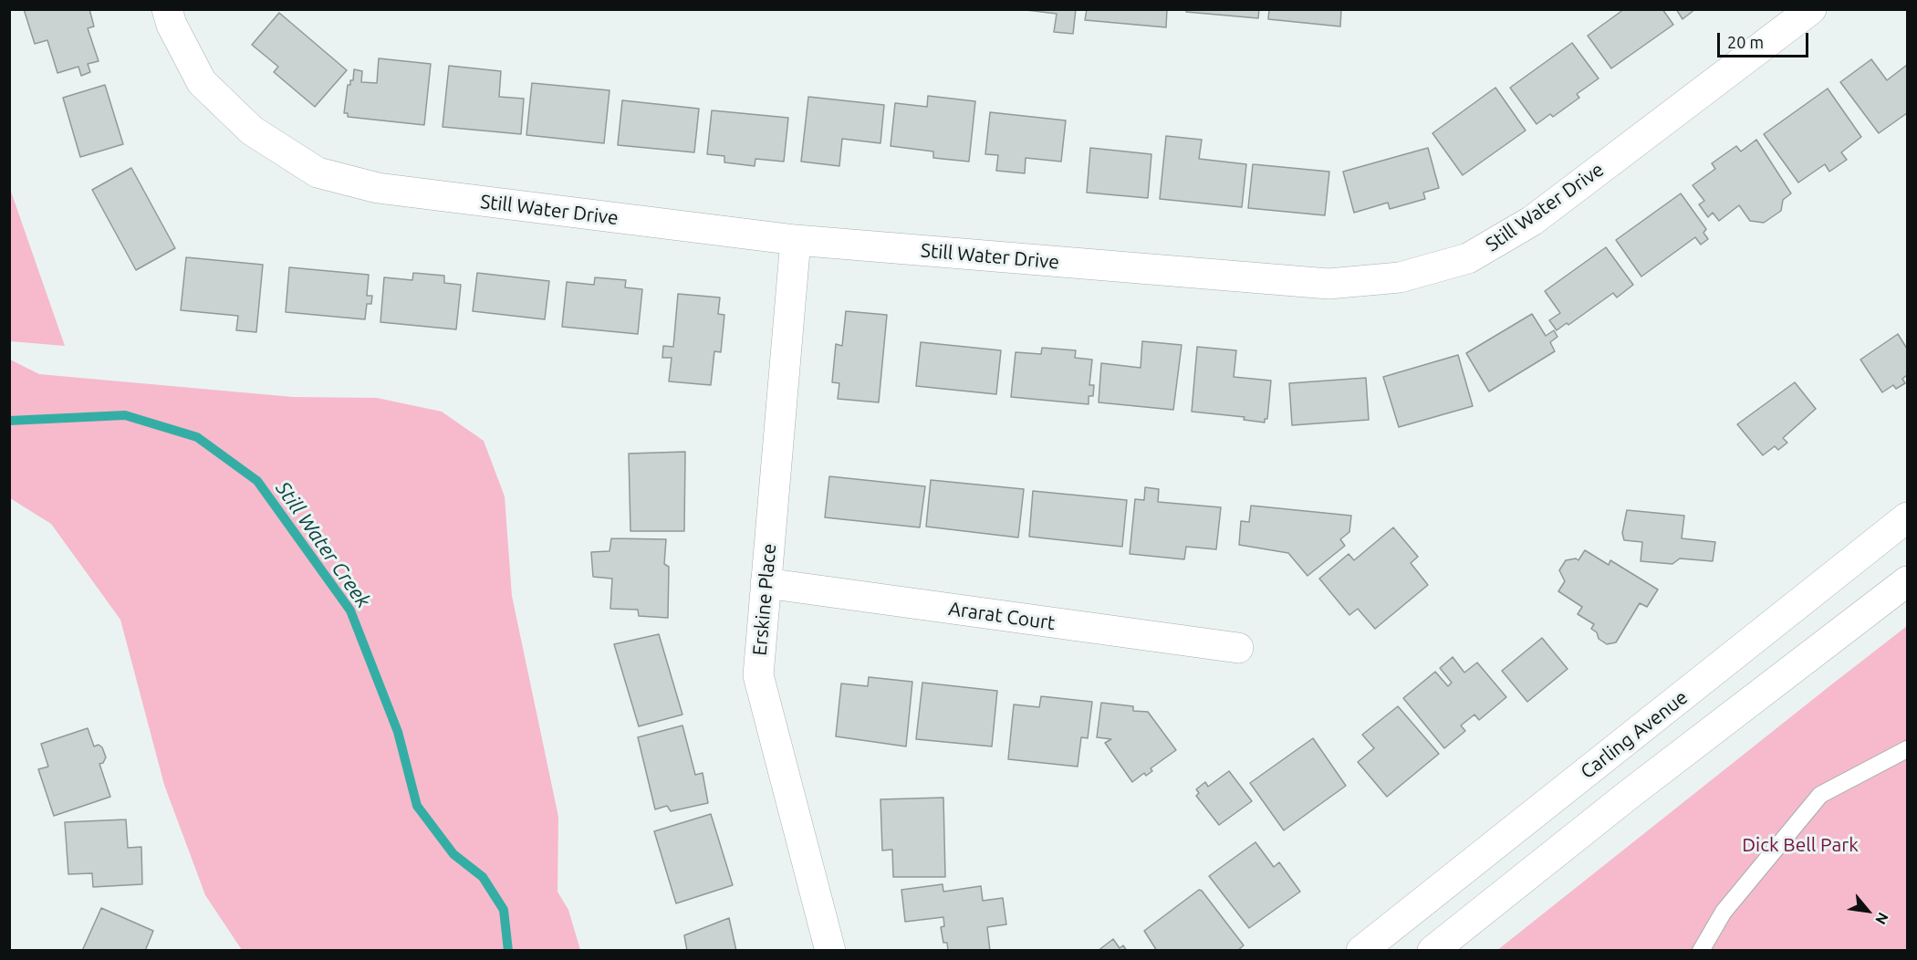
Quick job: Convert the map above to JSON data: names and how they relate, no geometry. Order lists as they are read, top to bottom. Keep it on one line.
{"streets":{"street":["Still Water Drive","Erskine Place","Ararat Court","Carling Avenue"]},"crossings":[["Still Water Drive","Erskine Place"],["Erskine Place","Ararat Court"]],"water":["Still Water Creek"],"parks":["Dick Bell Park"],"scale_bar":"20 m","north":"bottom right"}
